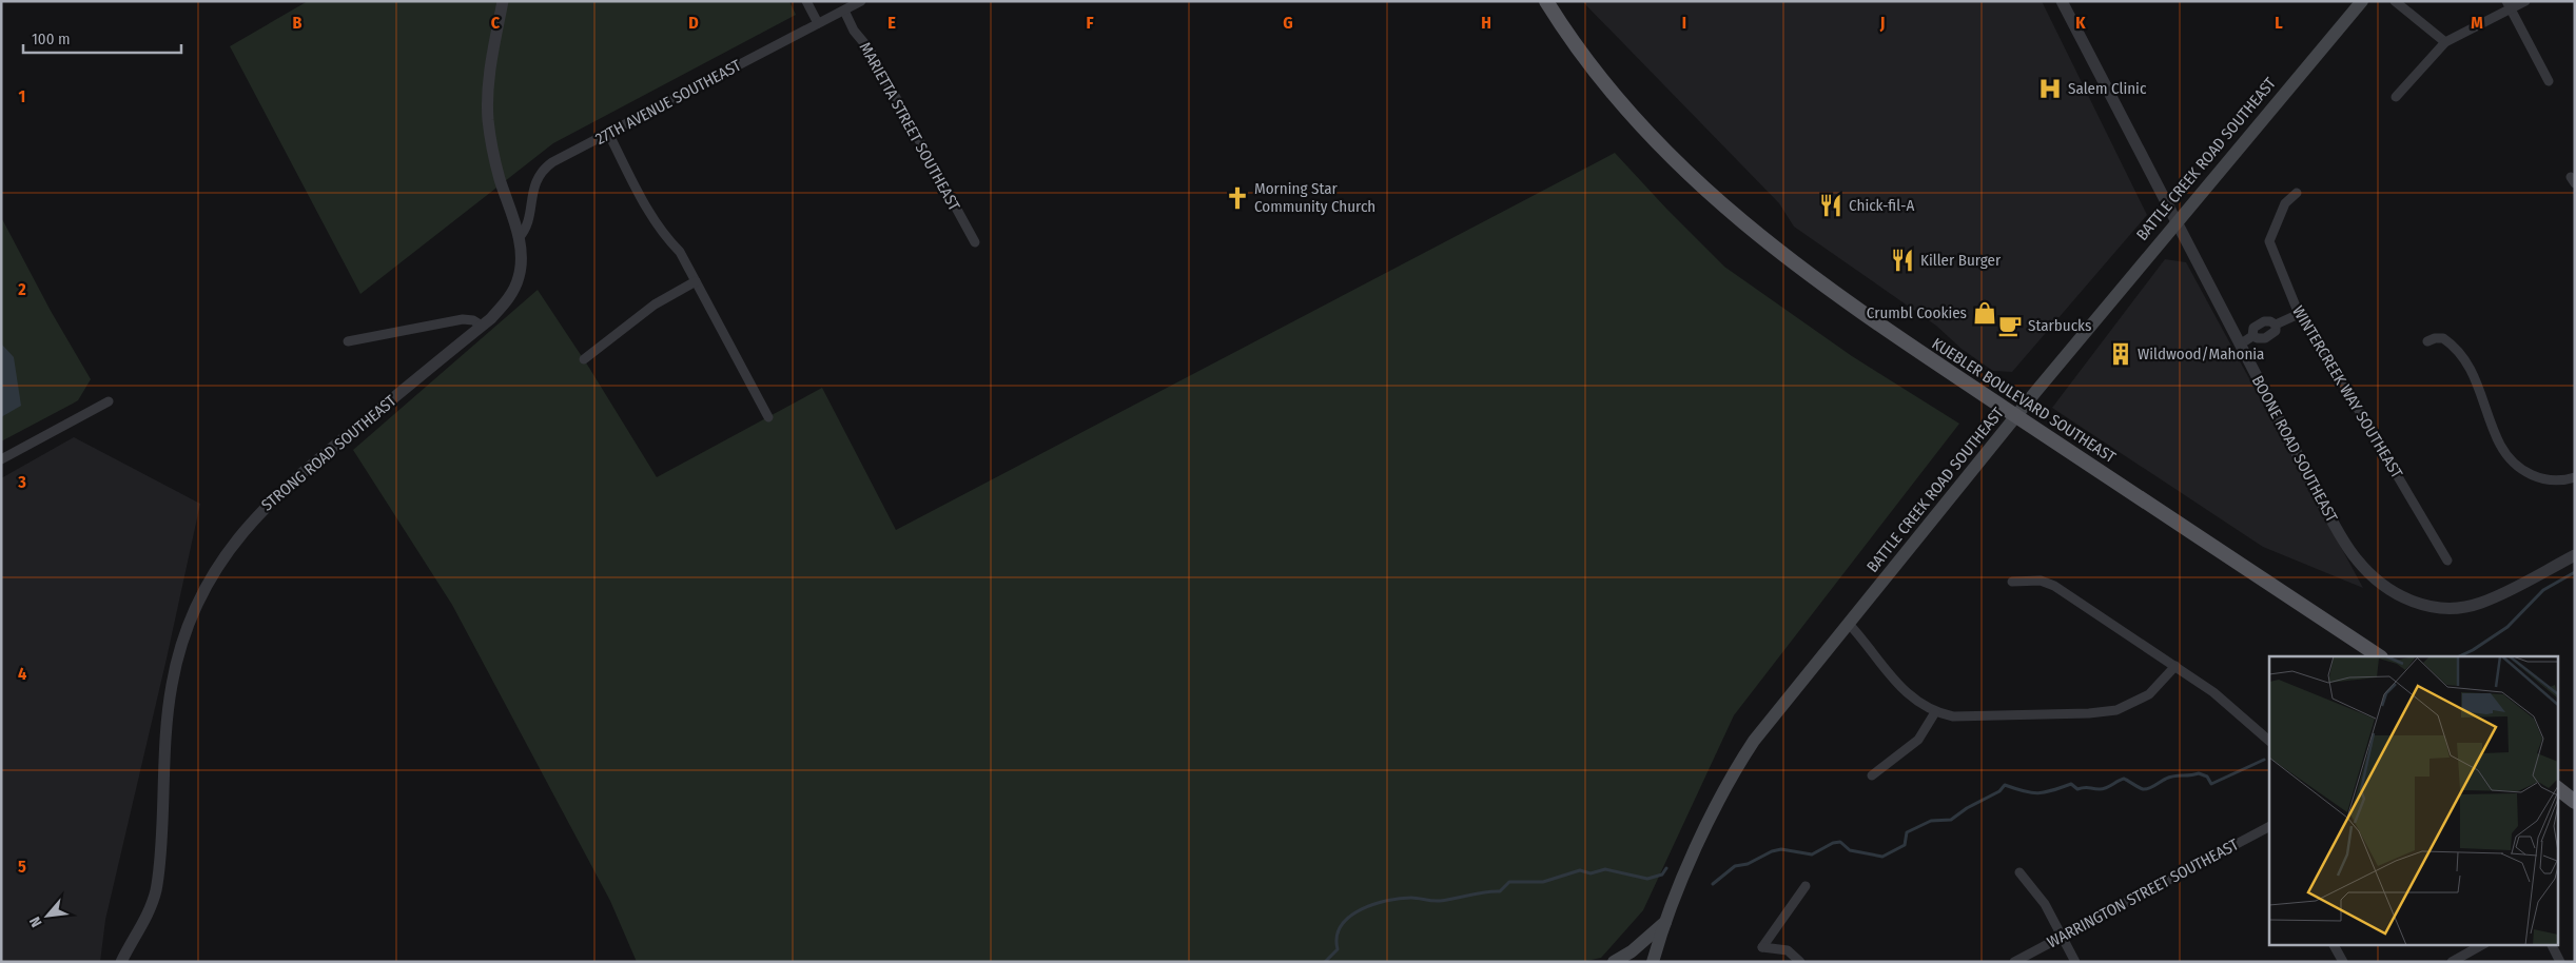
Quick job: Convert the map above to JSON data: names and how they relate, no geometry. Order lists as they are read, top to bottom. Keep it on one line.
{"streets":{"main road":["BATTLE CREEK ROAD SOUTHEAST","KUEBLER BOULEVARD SOUTHEAST"],"street":["27TH AVENUE SOUTHEAST","MARIETTA STREET SOUTHEAST","WINTERCREEK WAY SOUTHEAST","BOONE ROAD SOUTHEAST","STRONG ROAD SOUTHEAST","WARRINGTON STREET SOUTHEAST"]},"crossings":[["27TH AVENUE SOUTHEAST","MARIETTA STREET SOUTHEAST"],["27TH AVENUE SOUTHEAST","STRONG ROAD SOUTHEAST"],["BATTLE CREEK ROAD SOUTHEAST","KUEBLER BOULEVARD SOUTHEAST"],["BATTLE CREEK ROAD SOUTHEAST","BOONE ROAD SOUTHEAST"]],"places":{"hospital":["Salem Clinic"],"church":["Morning Star Community Church"],"restaurant":["Chick-fil-A","Killer Burger"],"shop":["Crumbl Cookies"],"cafe":["Starbucks"],"building":["Wildwood/Mahonia"]},"scale_bar":"100 m","north":"bottom left","grid":{"columns":["B","C","D","E","F","G","H","I","J","K","L","M"],"rows":["1","2","3","4","5"]}}
